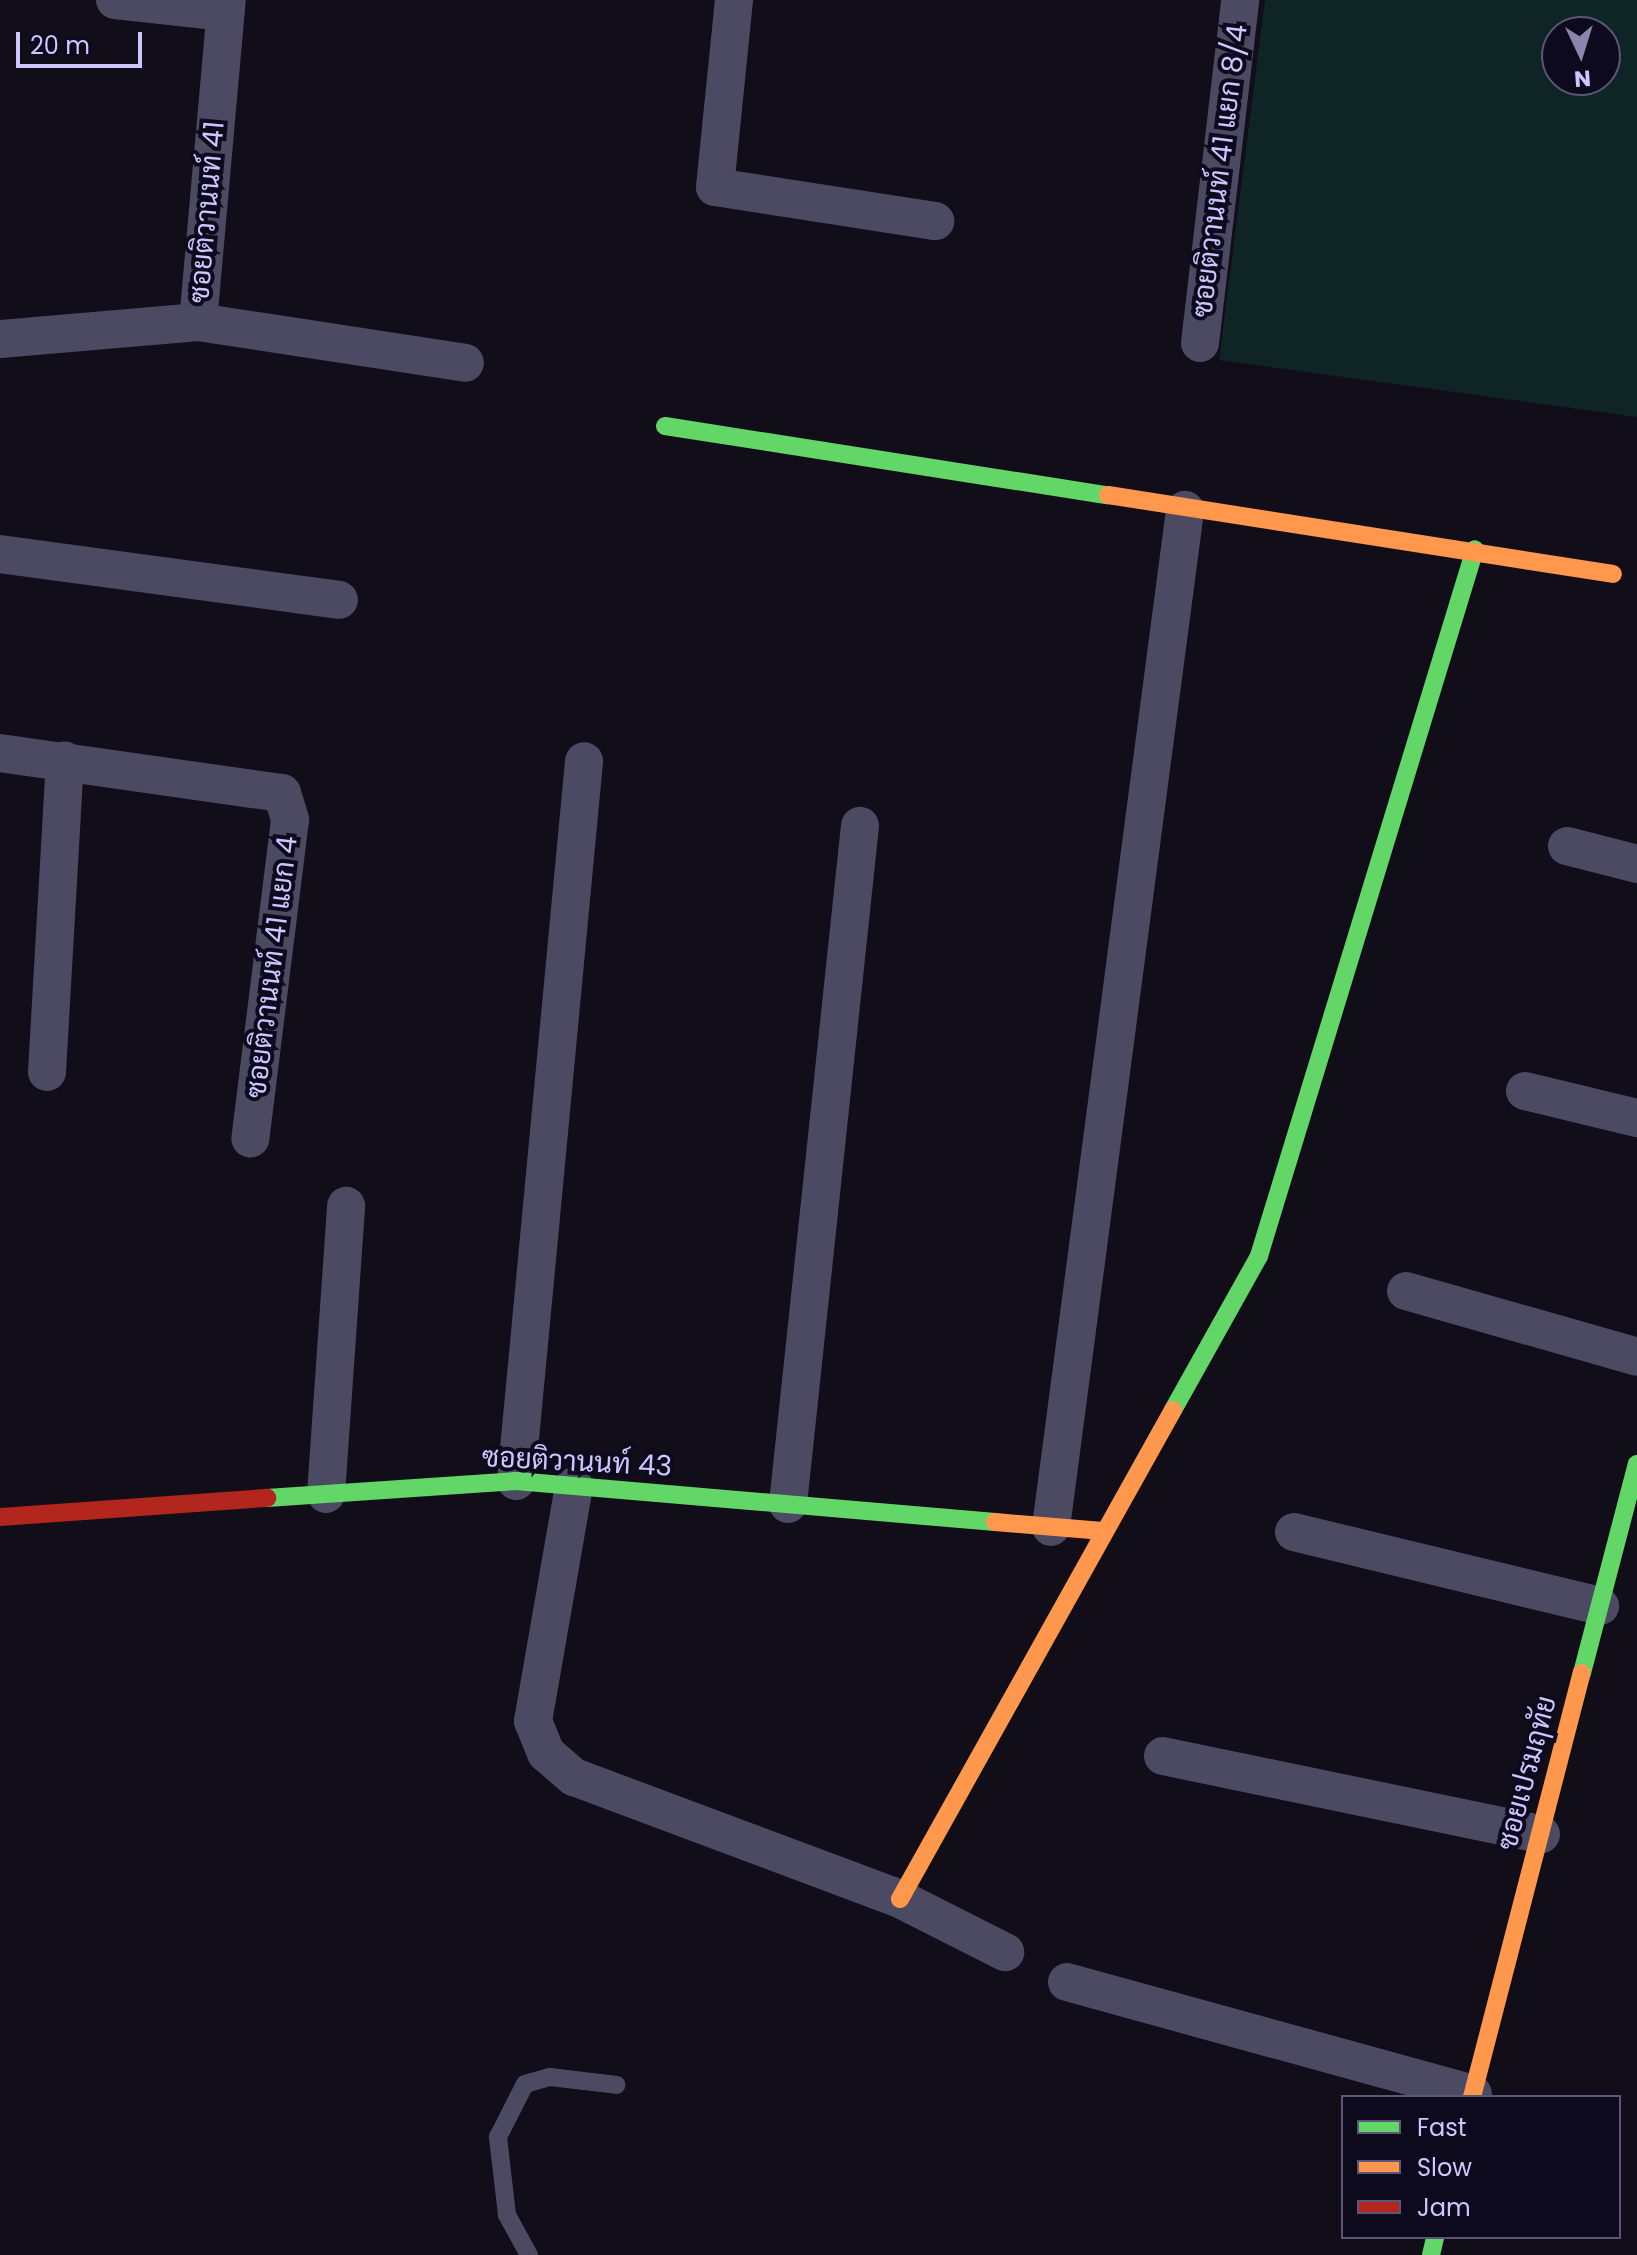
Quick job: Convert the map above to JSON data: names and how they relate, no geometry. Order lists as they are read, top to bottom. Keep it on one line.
{"streets":{"street":["ซอยติวานนท์ 41 แยก 8/4","ซอยติวานนท์ 41","ซอยติวานนท์ 41 แยก 4","ซอยติวานนท์ 43","ซอยเปรมฤทัย"]},"legend":["Fast","Slow","Jam"],"scale_bar":"20 m","north":"bottom"}
